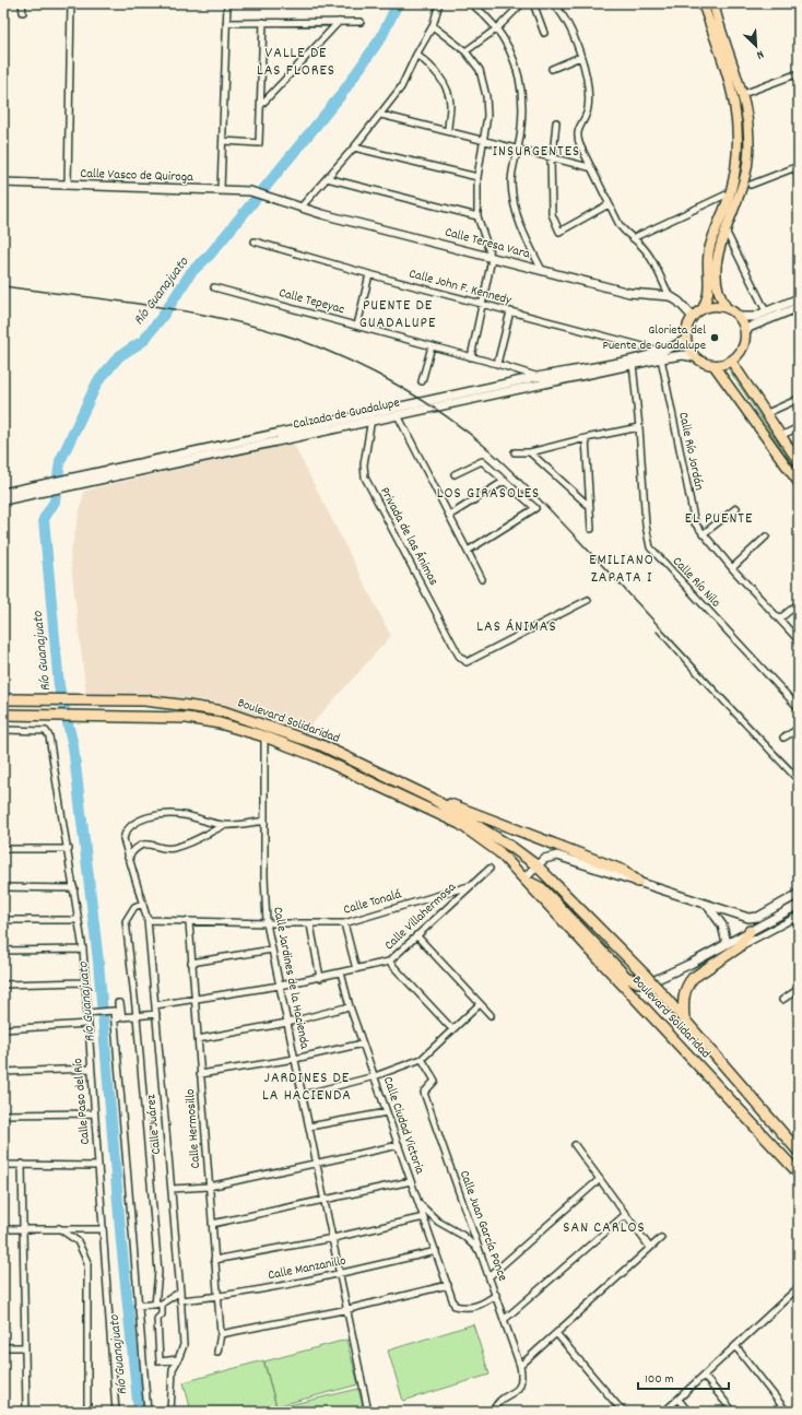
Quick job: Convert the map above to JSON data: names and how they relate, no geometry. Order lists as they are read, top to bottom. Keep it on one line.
{"streets":{"highway":["Boulevard Solidaridad"],"street":["Calle Vasco de Quiroga","Calle Teresa Vara","Calle John F. Kennedy","Calle Tepeyac","Calzada de Guadalupe","Calle Río Jordán","Privada de las Ánimas","Calle Río Nilo","Calle Tonalá","Calle Villahermosa","Calle Jardines de la Hacienda","Calle Paso del Río","Calle Juárez","Calle Ciudad Victoria","Calle Hermosillo","Calle Juan García Ponce","Calle Manzanillo"]},"crossings":[["Calle Vasco de Quiroga","Calle Teresa Vara"],["Calle John F. Kennedy","Calzada de Guadalupe"],["Calle John F. Kennedy","Calle Río Jordán"],["Calle Tepeyac","Calzada de Guadalupe"],["Calzada de Guadalupe","Calle Río Jordán"],["Calzada de Guadalupe","Privada de las Ánimas"],["Calzada de Guadalupe","Calle Río Nilo"],["Boulevard Solidaridad","Calle Jardines de la Hacienda"],["Calle Tonalá","Calle Villahermosa"],["Calle Tonalá","Calle Jardines de la Hacienda"],["Calle Tonalá","Calle Juárez"],["Calle Tonalá","Calle Hermosillo"],["Calle Villahermosa","Calle Jardines de la Hacienda"],["Calle Villahermosa","Calle Juárez"],["Calle Villahermosa","Calle Ciudad Victoria"],["Calle Villahermosa","Calle Hermosillo"],["Calle Jardines de la Hacienda","Calle Manzanillo"],["Calle Juárez","Calle Manzanillo"],["Calle Ciudad Victoria","Calle Juan García Ponce"],["Calle Ciudad Victoria","Calle Manzanillo"],["Calle Hermosillo","Calle Manzanillo"]],"districts":["VALLE DE LAS FLORES","INSURGENTES","PUENTE DE GUADALUPE","LOS GIRASOLES","EL PUENTE","EMILIANO ZAPATA I","LAS ÁNIMAS","JARDINES DE LA HACIENDA","SAN CARLOS"],"water":["Río Guanajuato"],"places":["Glorieta del Puente de Guadalupe"],"scale_bar":"100 m","north":"bottom right"}
